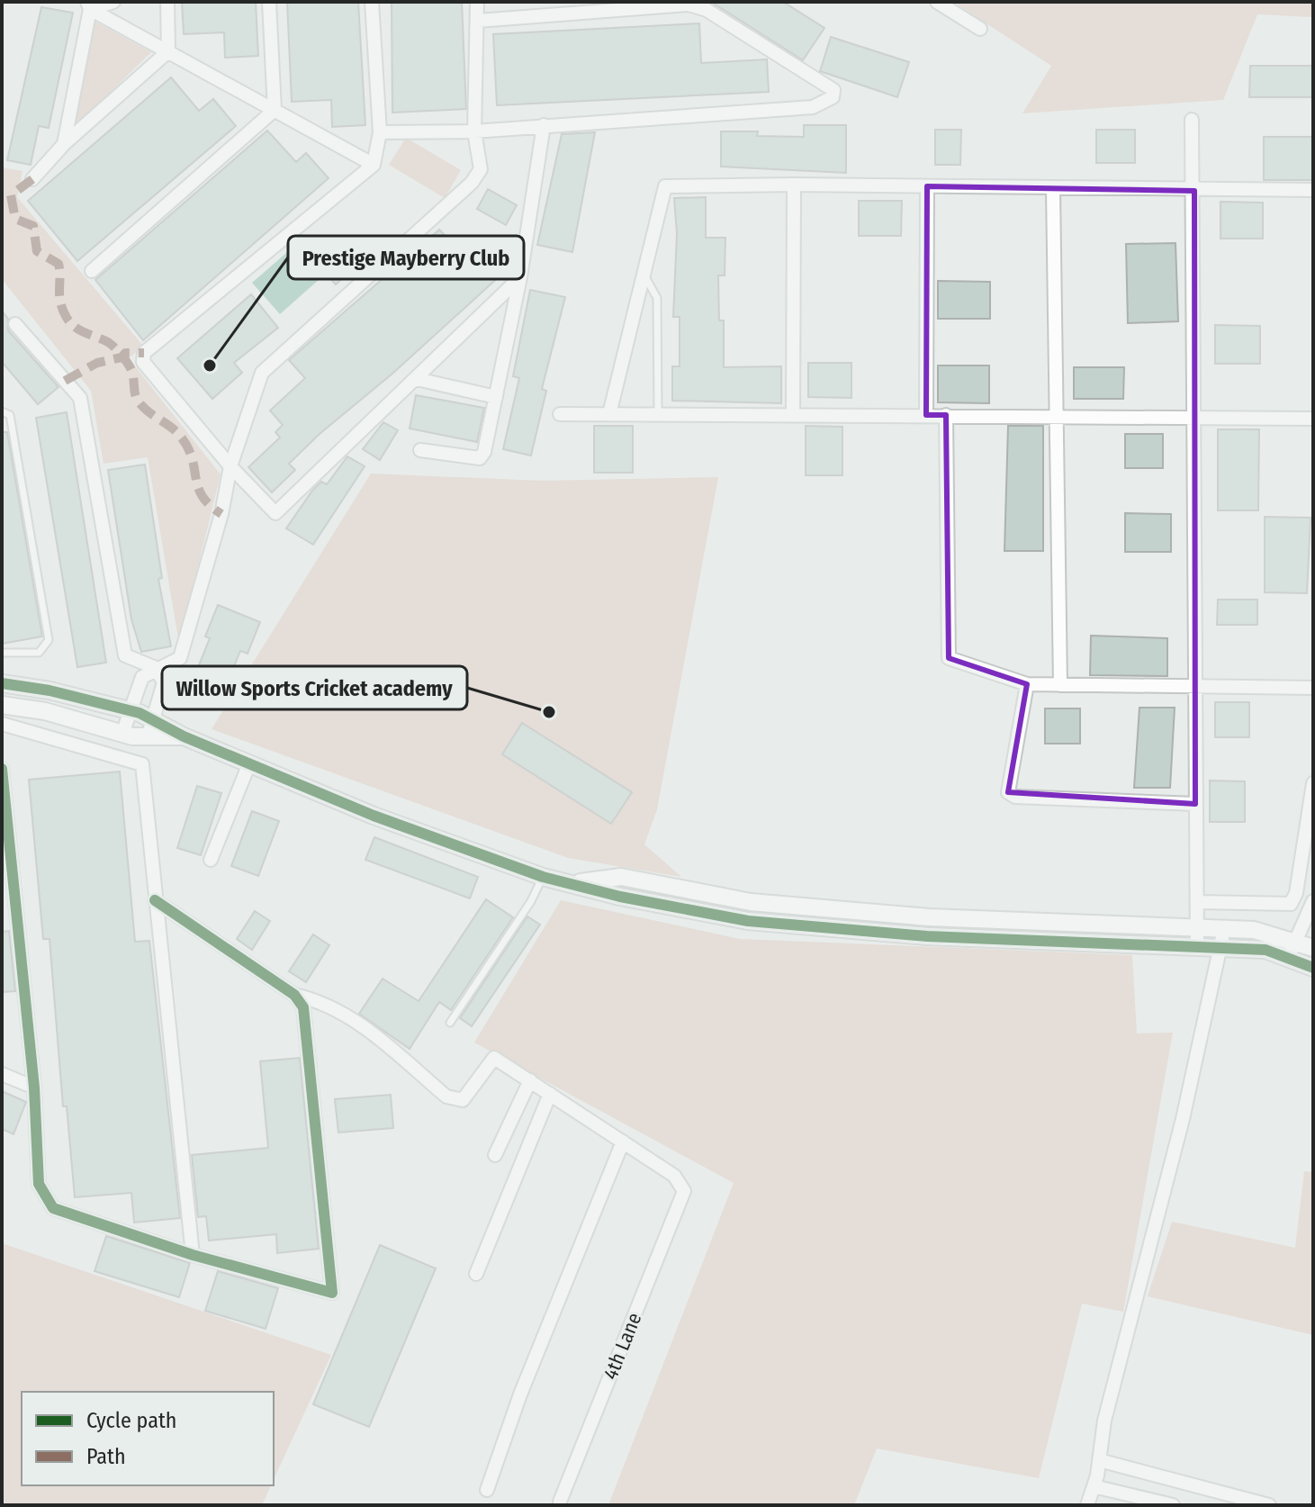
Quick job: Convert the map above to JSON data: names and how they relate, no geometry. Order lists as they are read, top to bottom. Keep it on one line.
{"streets":{"street":["4th Lane"]},"places":["Prestige Mayberry Club","Willow Sports Cricket academy"],"legend":["Cycle path","Path"]}
